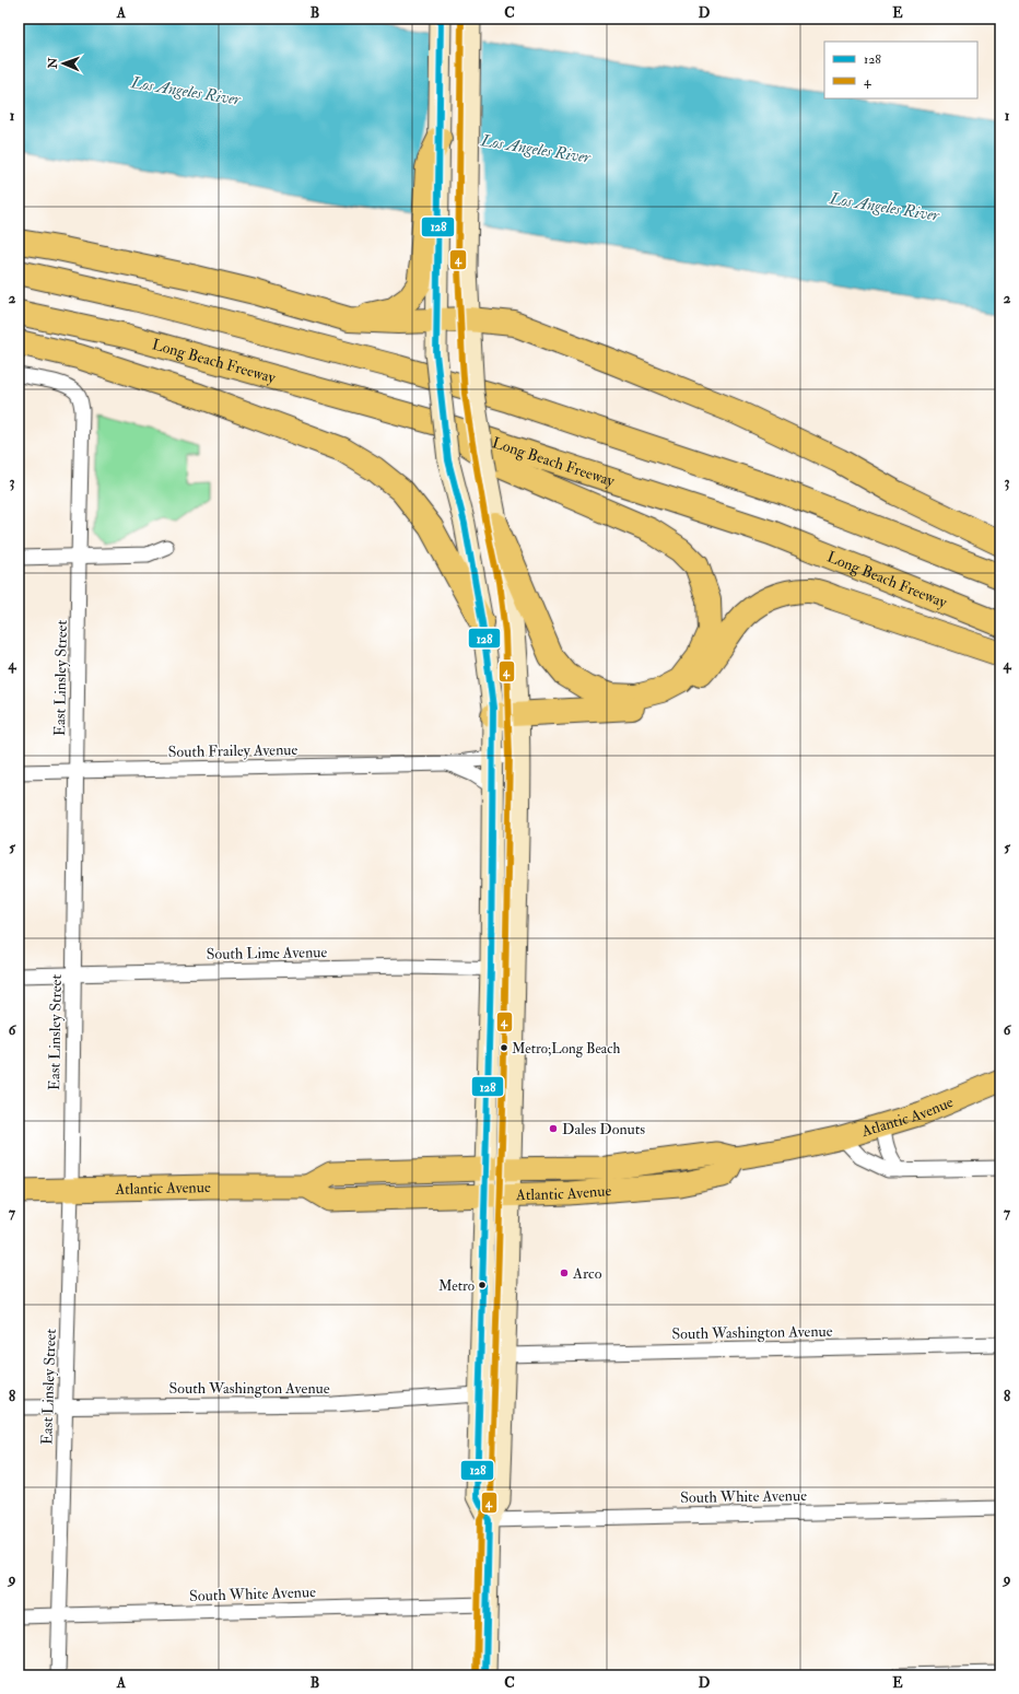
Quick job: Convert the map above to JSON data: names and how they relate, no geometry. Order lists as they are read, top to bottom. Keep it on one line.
{"streets":{"highway":["Long Beach Freeway"],"main road":["Atlantic Avenue"],"street":["East Linsley Street","South Frailey Avenue","South Lime Avenue","South Washington Avenue","South White Avenue"]},"crossings":[["East Linsley Street","South Frailey Avenue"],["East Linsley Street","South Lime Avenue"],["East Linsley Street","Atlantic Avenue"],["East Linsley Street","South Washington Avenue"],["East Linsley Street","South White Avenue"]],"water":["Los Angeles River"],"places":["Metro;Long Beach","Dales Donuts","Arco","Metro"],"lines":["transit line 128","transit line 4"],"legend":["128","4"],"north":"left","grid":{"columns":["A","B","C","D","E"],"rows":["1","2","3","4","5","6","7","8","9"]}}
